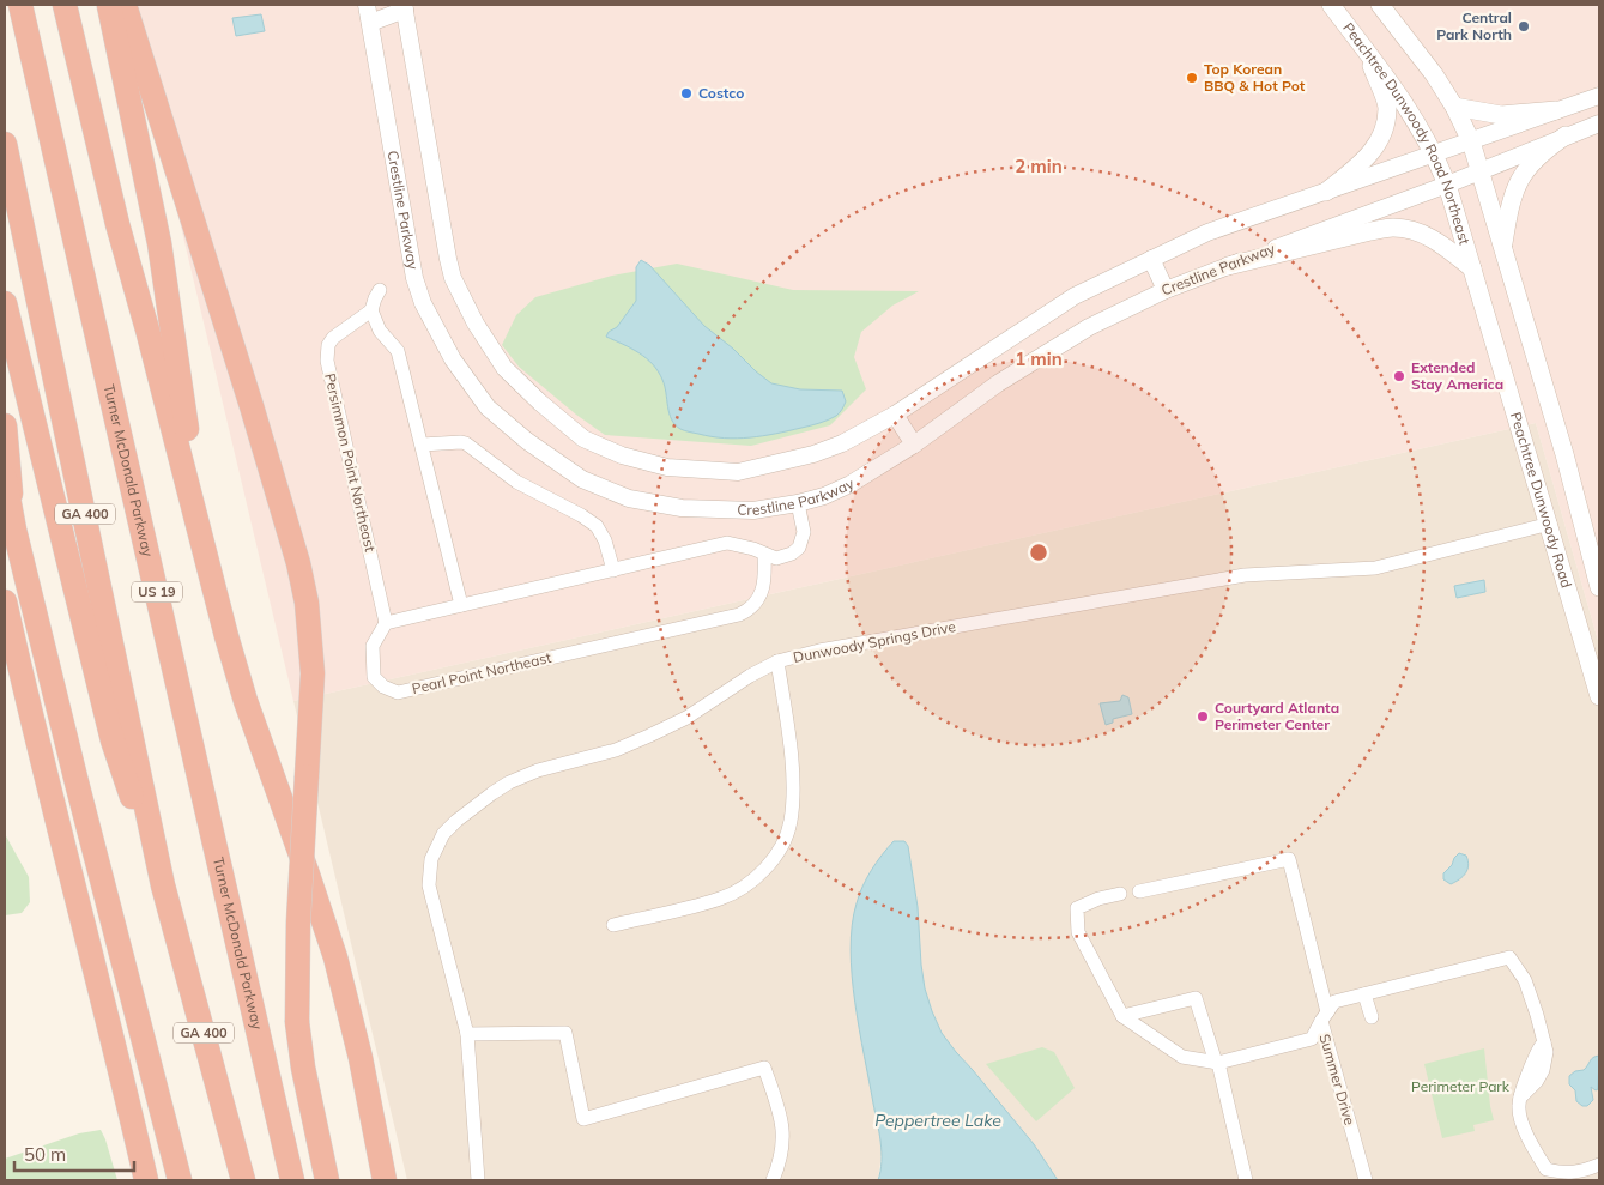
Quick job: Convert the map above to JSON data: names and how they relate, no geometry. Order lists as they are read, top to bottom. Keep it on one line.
{"streets":{"highway":["Turner McDonald Parkway","GA 400","US 19"],"main road":["Peachtree Dunwoody Road Northeast","Peachtree Dunwoody Road"],"street":["Crestline Parkway","Persimmon Point Northeast","Dunwoody Springs Drive","Pearl Point Northeast","Summer Drive"]},"crossings":[["Peachtree Dunwoody Road Northeast","Crestline Parkway"],["Peachtree Dunwoody Road Northeast","Peachtree Dunwoody Road"],["Persimmon Point Northeast","Pearl Point Northeast"],["Peachtree Dunwoody Road","Dunwoody Springs Drive"]],"water":["Peppertree Lake"],"parks":["Perimeter Park"],"places":["Central Park North","Top Korean BBQ & Hot Pot","Costco","Extended Stay America","Courtyard Atlanta Perimeter Center"],"scale_bar":"50 m","rings":["2 min","1 min"]}
